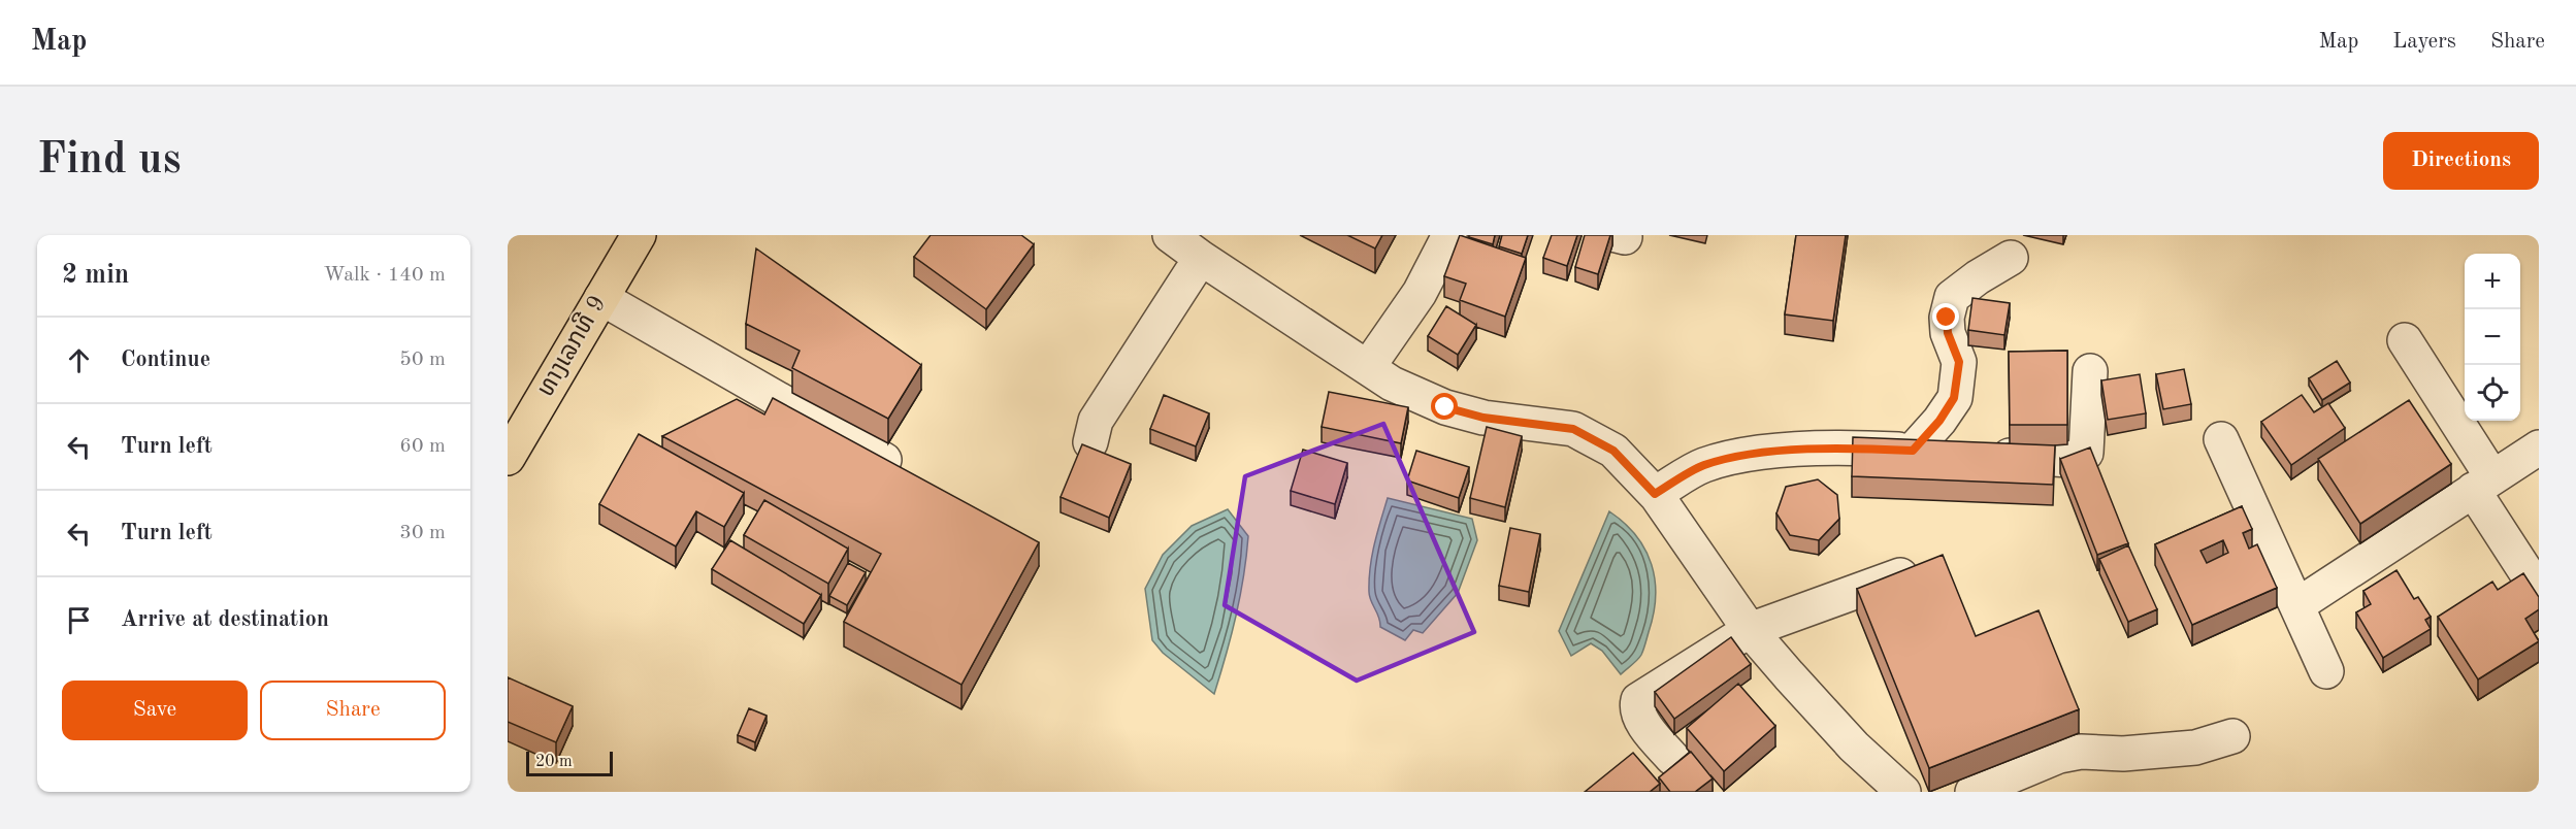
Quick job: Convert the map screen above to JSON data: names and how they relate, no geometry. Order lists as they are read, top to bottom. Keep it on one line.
{"streets":{"main road":["ທາງເລກທີ 9"]},"scale_bar":"20 m","page":{"header":"Map","nav":["Map","Layers","Share"],"buttons":["Directions",["Save","Share"]],"title":"Find us","heading":["2 min","Walk · 140 m"],"map_buttons":["+","−"],"list":[["Continue","50 m"],["Turn left","60 m"],["Turn left","30 m"],"Arrive at destination"],"scale":"20 m"}}
